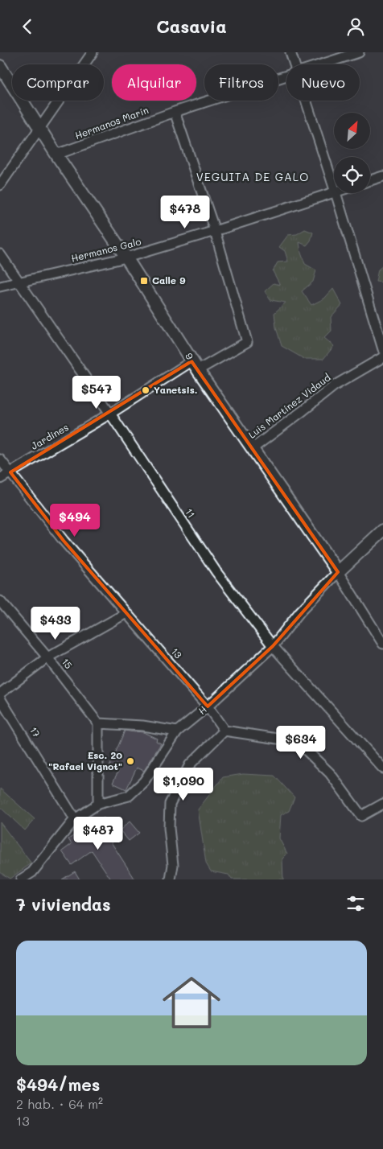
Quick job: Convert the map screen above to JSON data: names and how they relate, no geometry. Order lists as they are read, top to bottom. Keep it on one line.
{"streets":{"street":["Hermanos Marín","Hermanos Galo","9","Luis Martínez Vidaud","Jardines","11","13","15","H","17"]},"crossings":[["Hermanos Marín","9"],["Hermanos Galo","9"],["Hermanos Galo","Jardines"],["Hermanos Galo","11"],["9","Luis Martínez Vidaud"],["9","Jardines"],["9","H"],["Jardines","11"],["Jardines","13"],["11","H"],["13","H"],["H","17"]],"districts":["VEGUITA DE GALO"],"places":{"transit":["Calle 9"],"other":["Yanetsis.","Esc. 20 \"Rafael Vignot\""]},"north":"top right","page":{"header":"Casavia","chip":["Comprar","Alquilar","Filtros","Nuevo"],"price":["$478","$547","$494","$433","$634","$1,090","$487"],"heading":"7 viviendas","list":[{"name":"$494/mes","note":"2 hab. · 64 m² · 13"}]}}
